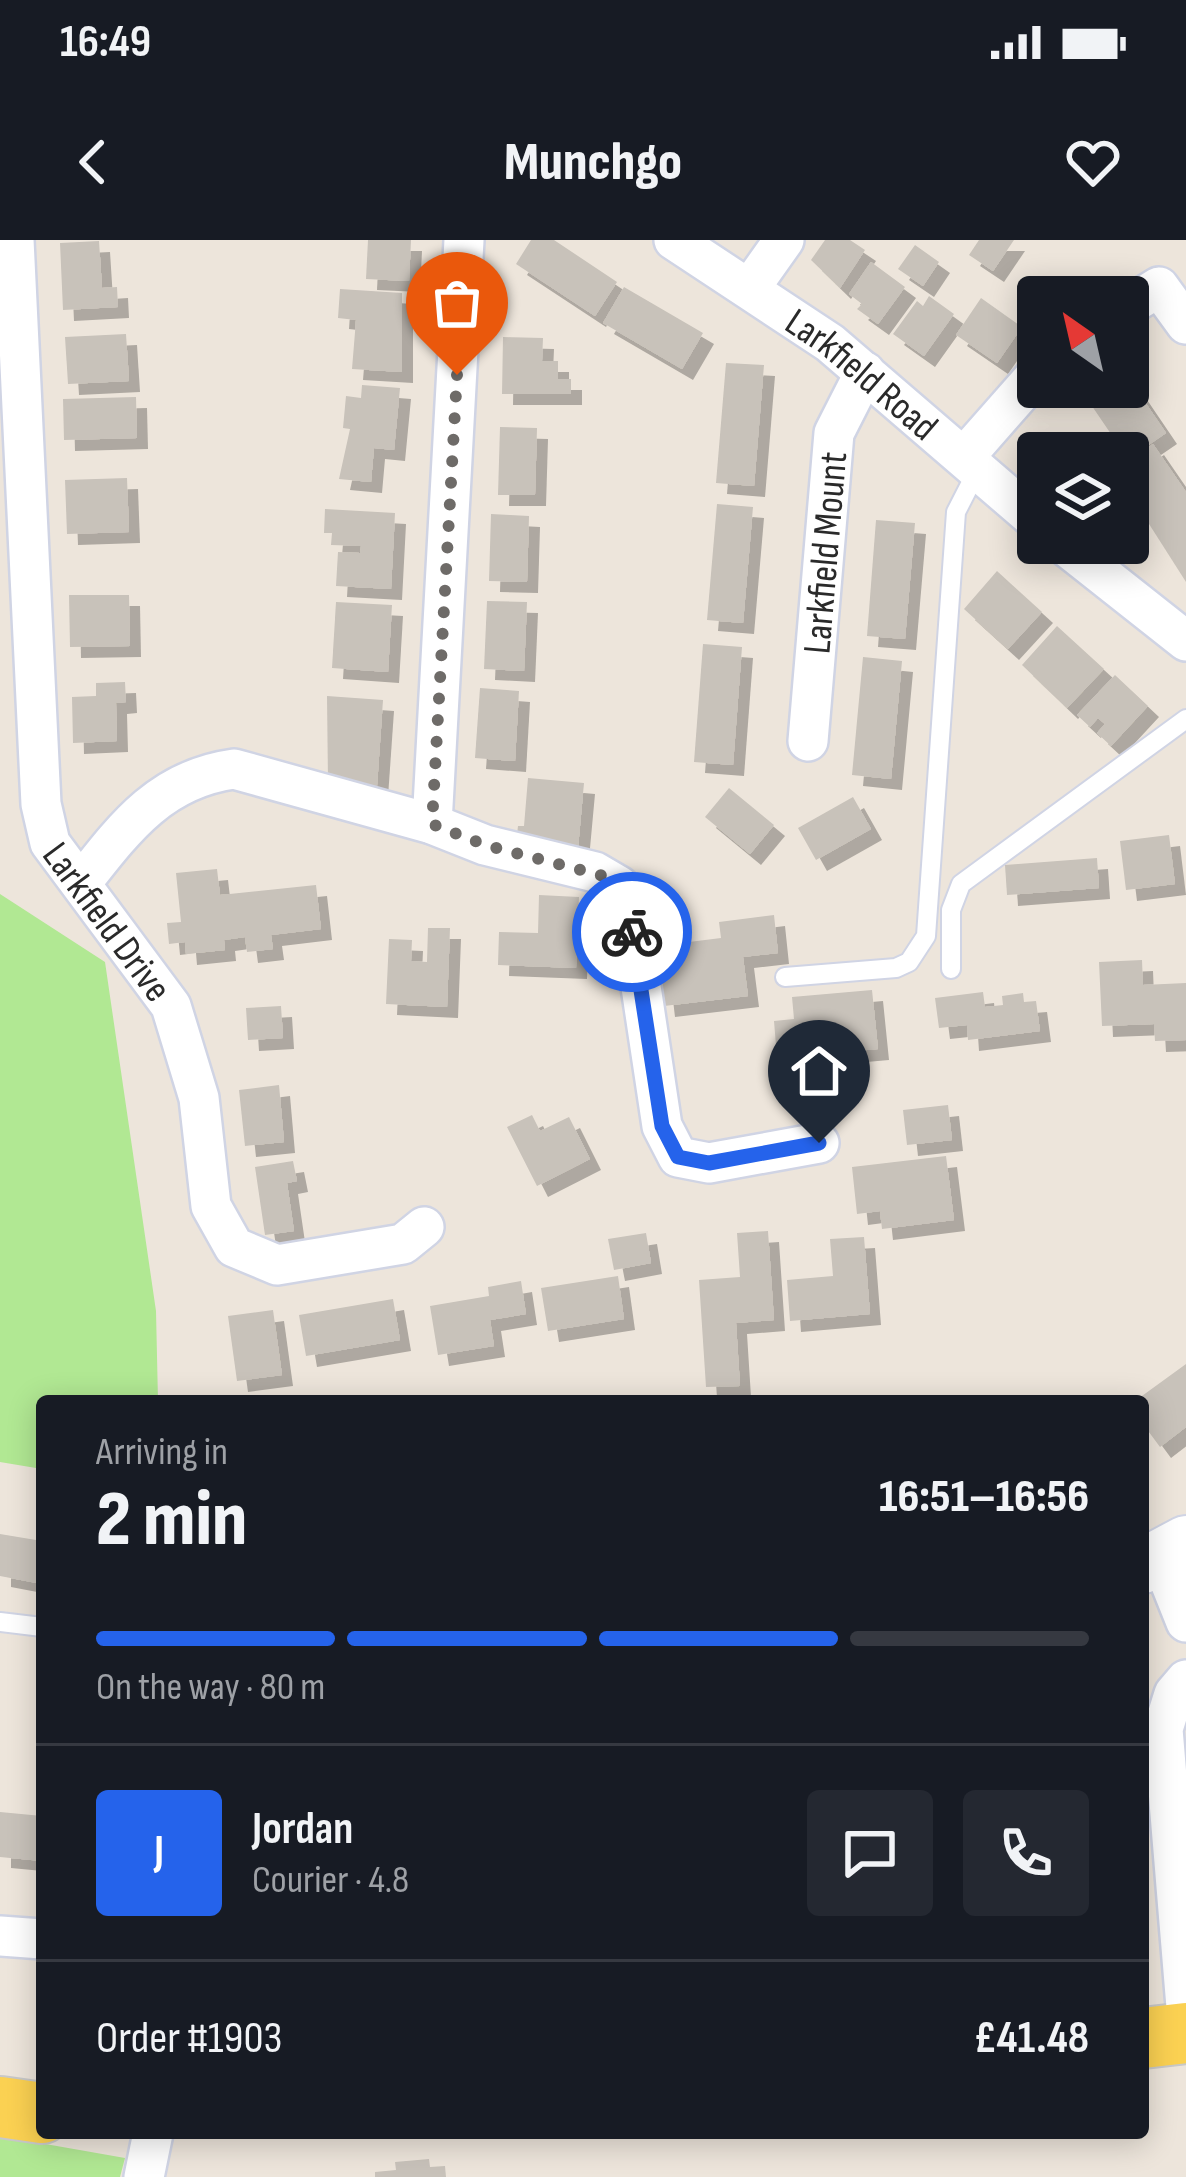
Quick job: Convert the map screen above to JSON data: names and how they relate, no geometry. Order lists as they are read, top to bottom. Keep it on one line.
{"streets":{"street":["Larkfield Road","Larkfield Mount","Larkfield Drive"]},"crossings":[["Larkfield Road","Larkfield Mount"]],"north":"top left","page":{"status":"16:49","header":"Munchgo","heading":["2 min","Arriving in","16:51–16:56"],"panel":["Jordan","Courier · 4.8","Order #1903","£41.48"],"bar":"On the way · 80 m","round":"J"}}
